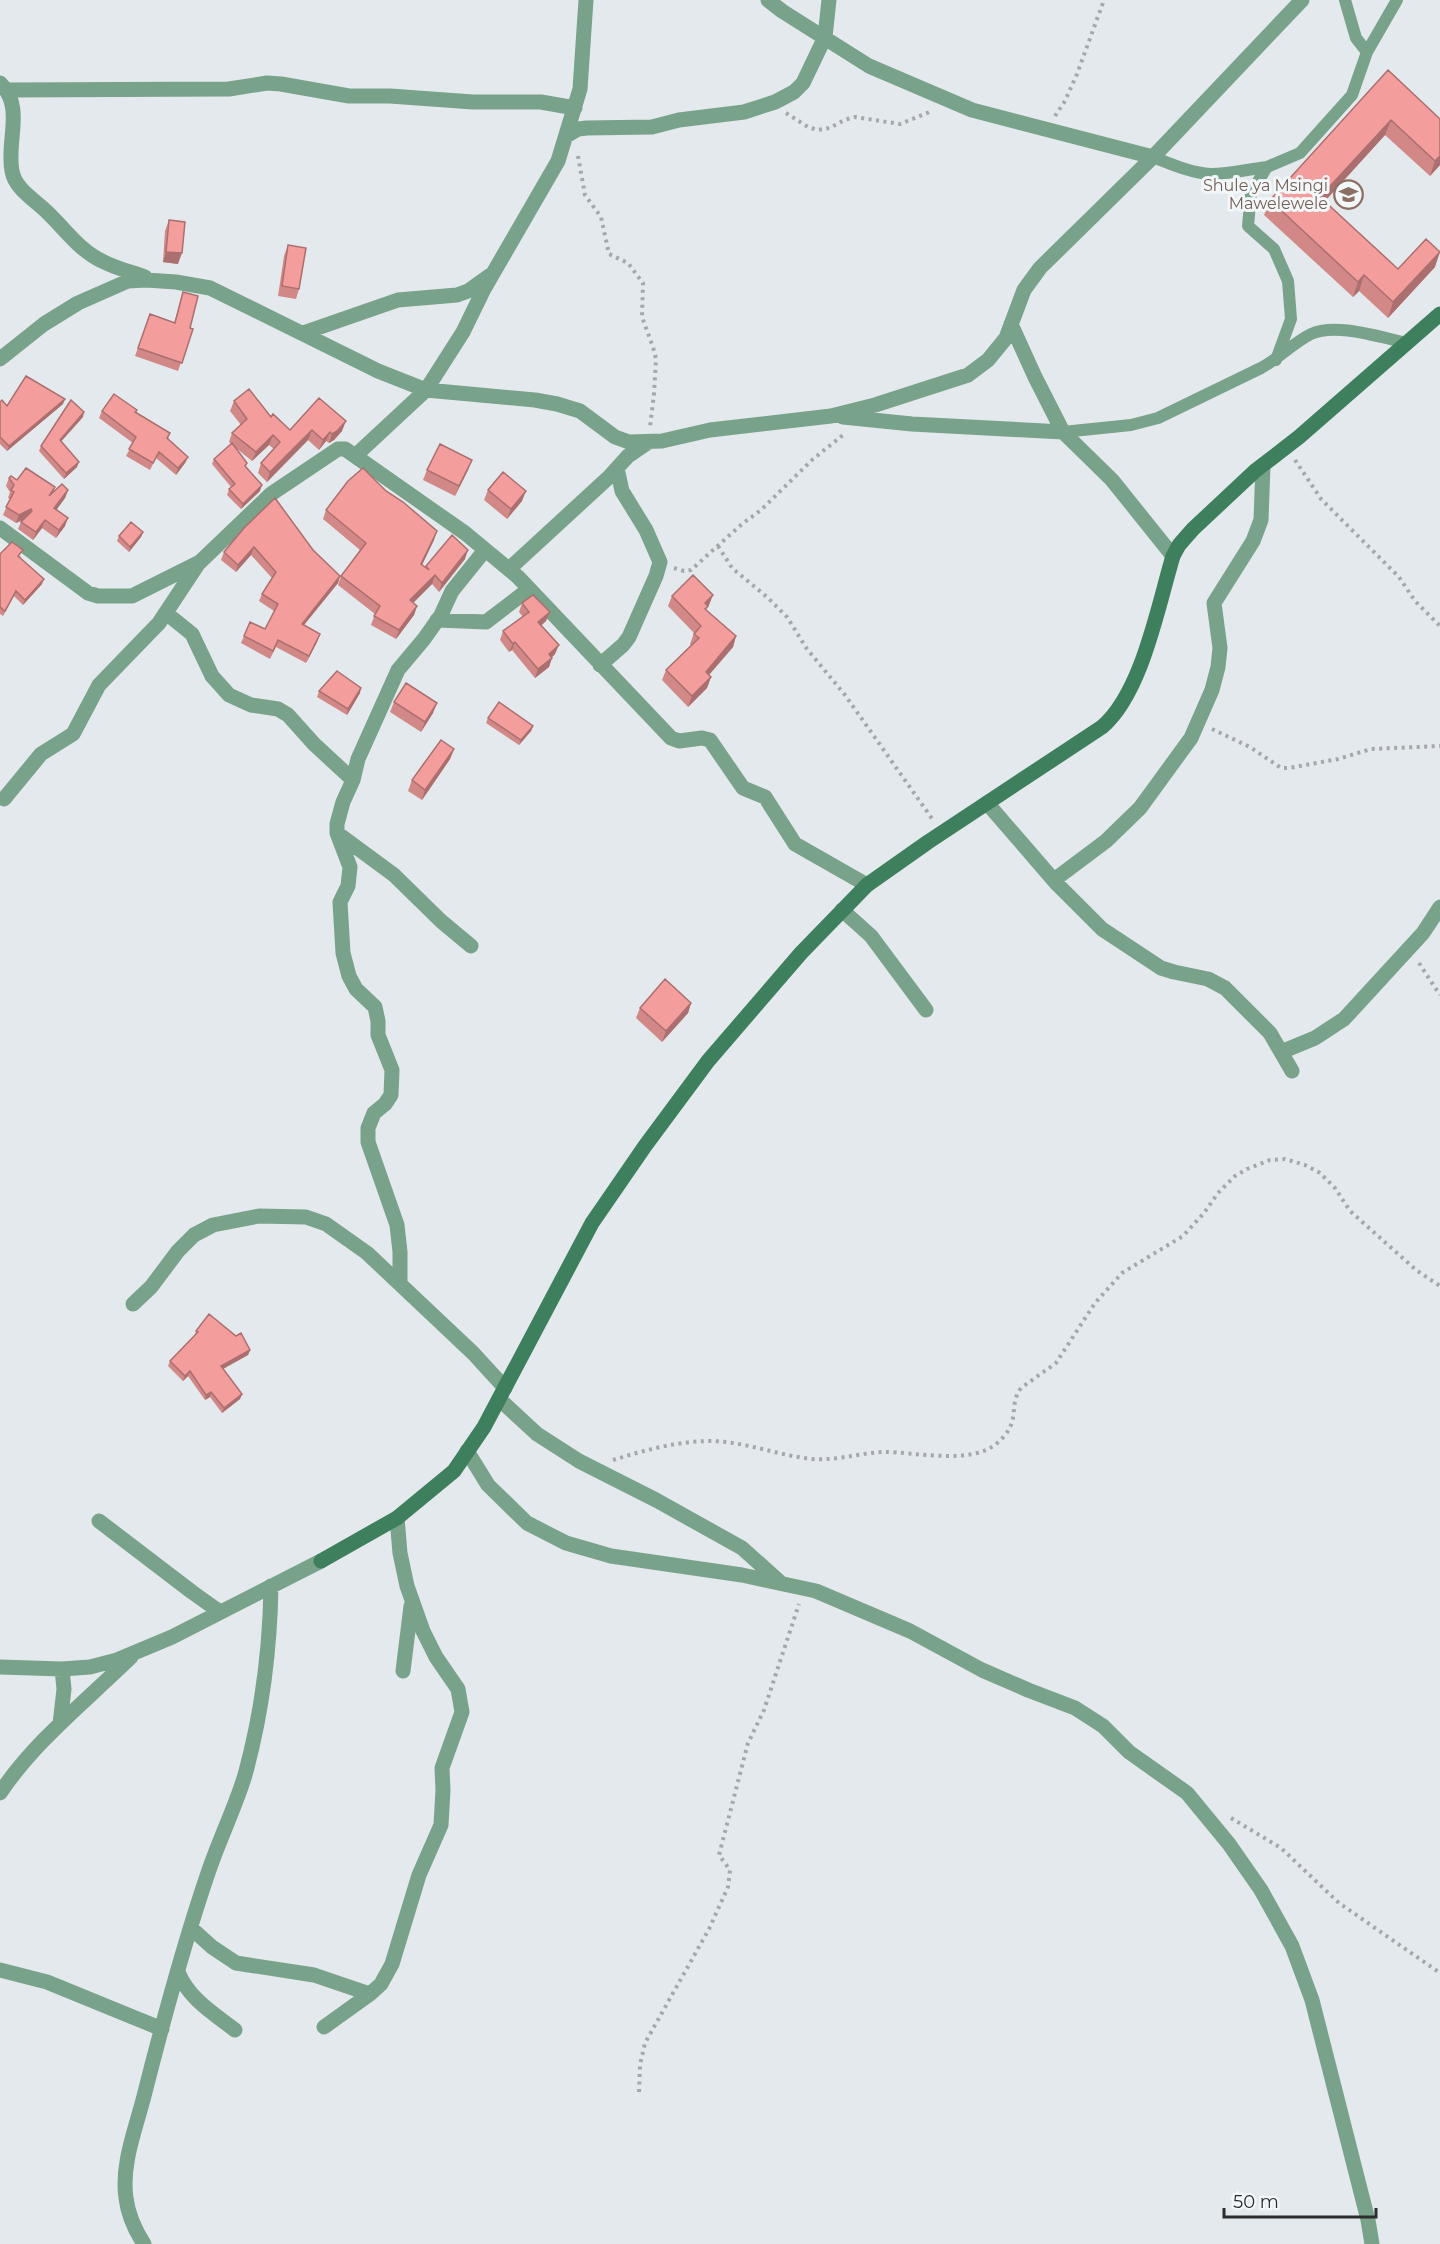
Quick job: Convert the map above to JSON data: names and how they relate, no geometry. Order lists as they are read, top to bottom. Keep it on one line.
{"places":{"school or university":["Shule ya Msingi Mawelewele"]},"scale_bar":"50 m"}
